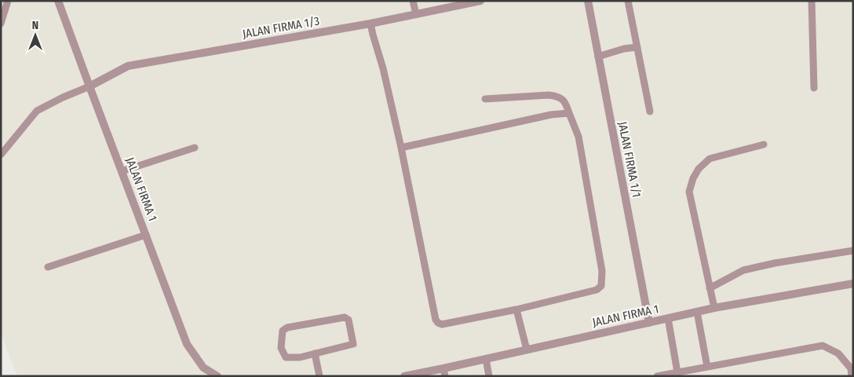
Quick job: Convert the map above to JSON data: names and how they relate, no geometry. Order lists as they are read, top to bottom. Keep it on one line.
{"streets":{"street":["JALAN FIRMA 1/3","JALAN FIRMA 1/1","JALAN FIRMA 1"]},"crossings":[["JALAN FIRMA 1/3","JALAN FIRMA 1"],["JALAN FIRMA 1/1","JALAN FIRMA 1"]],"north":"top"}
